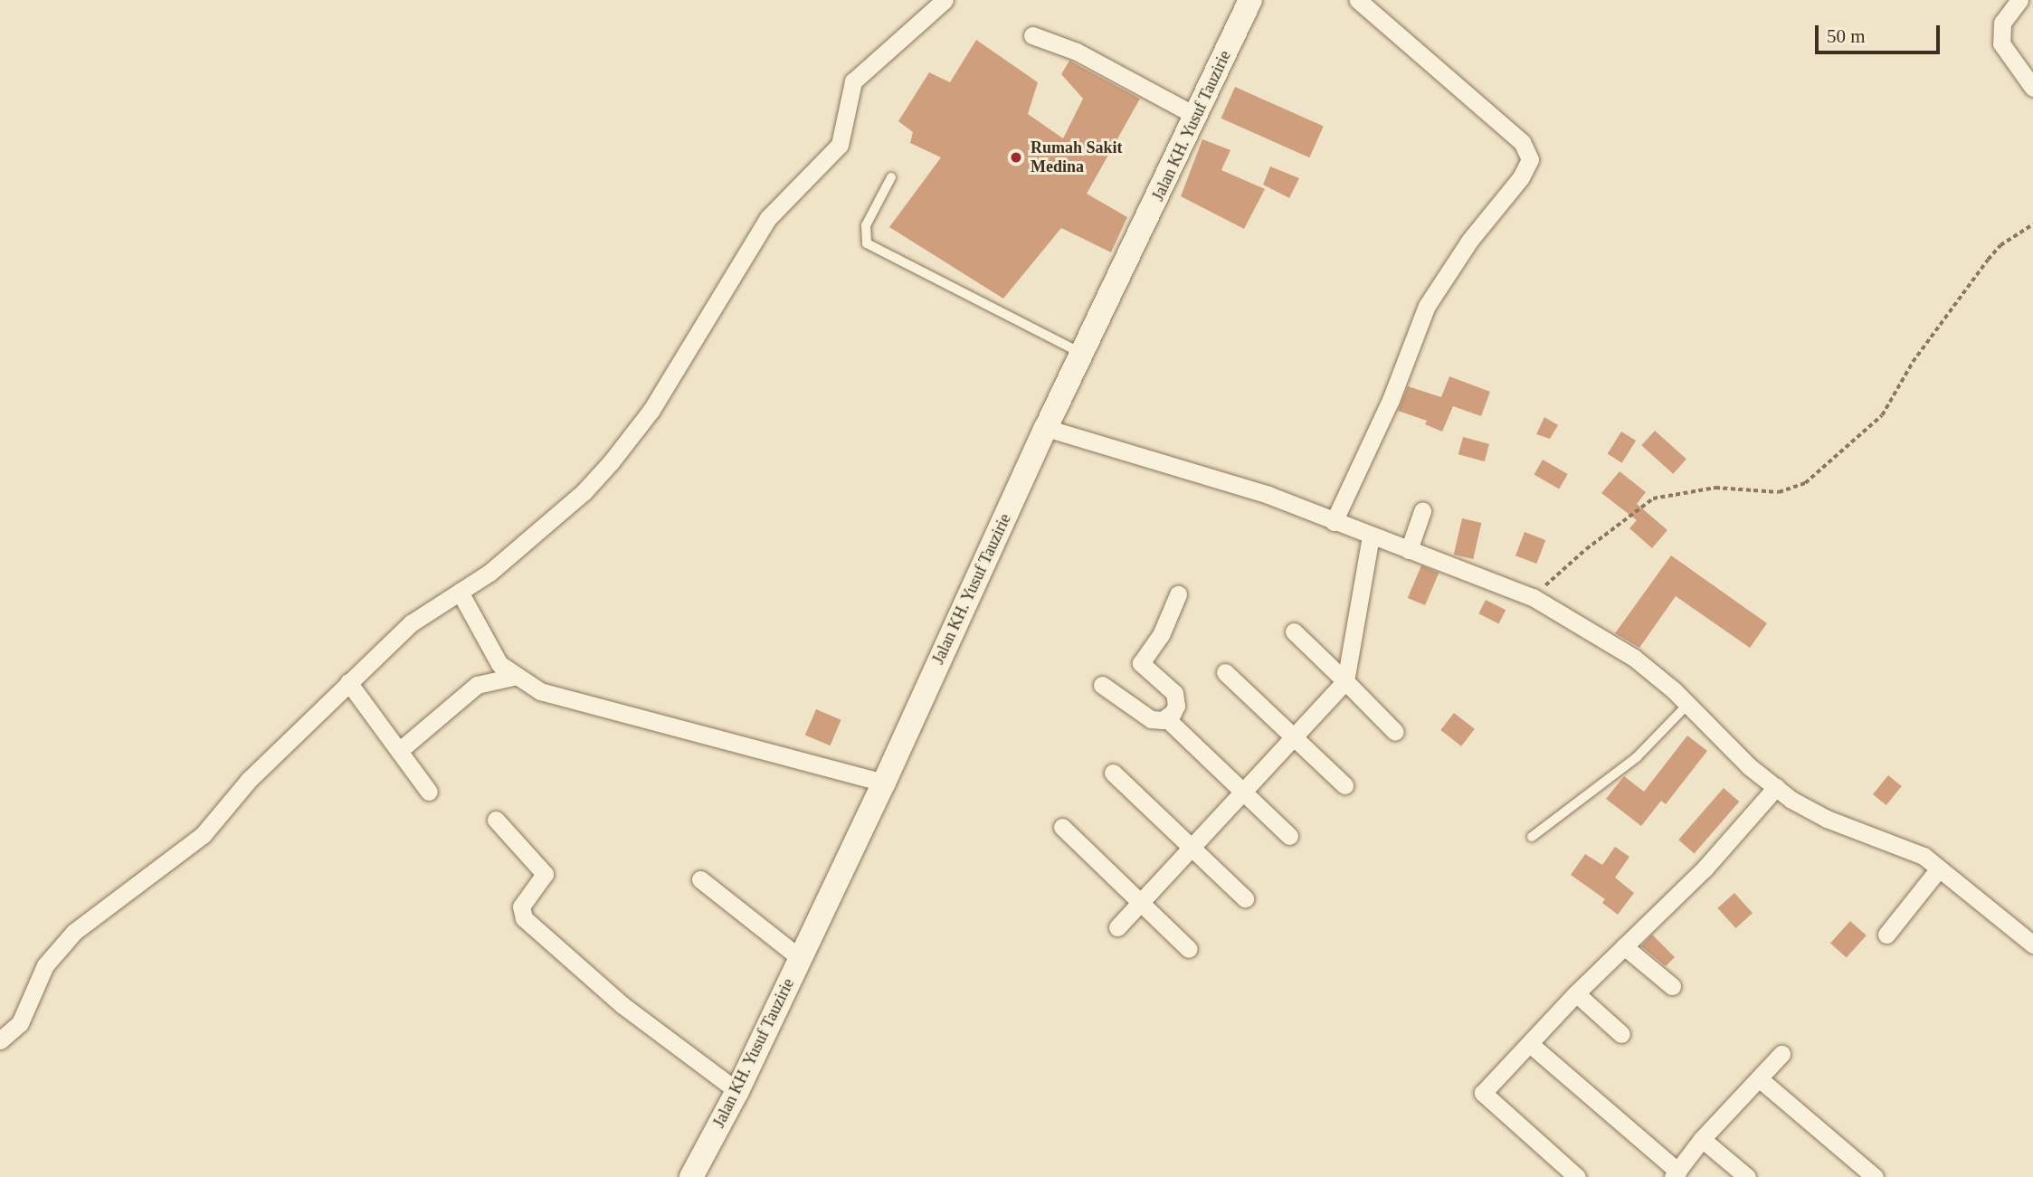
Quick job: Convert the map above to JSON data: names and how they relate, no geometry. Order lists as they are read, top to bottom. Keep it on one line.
{"streets":{"main road":["Jalan KH. Yusuf Tauzirie"]},"places":["Rumah Sakit Medina"],"scale_bar":"50 m"}
